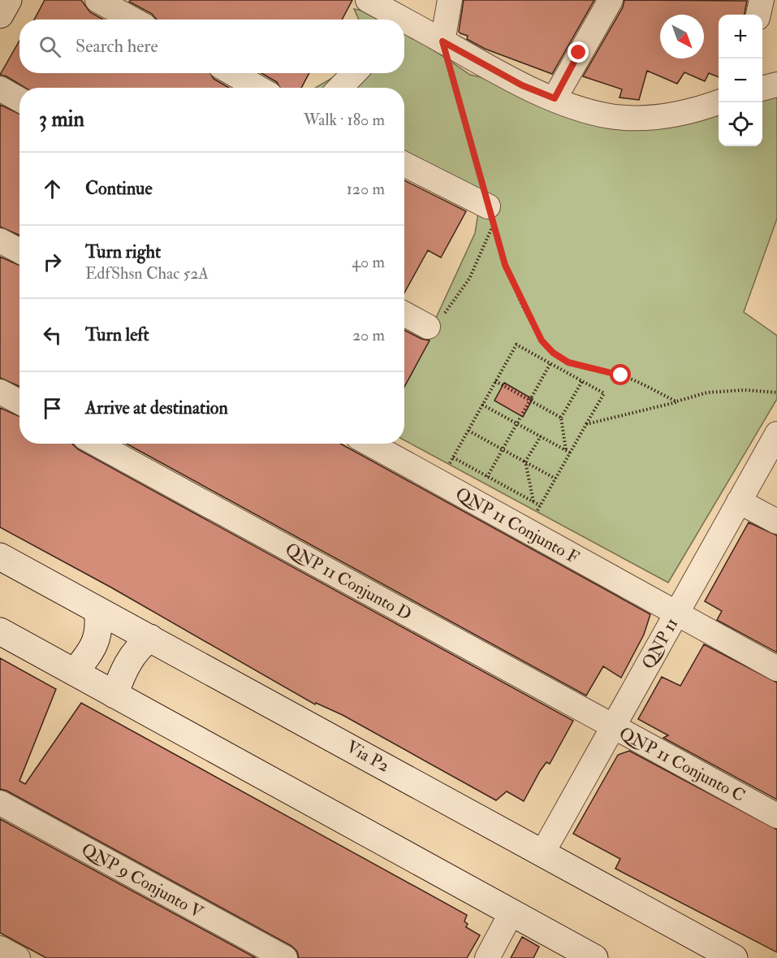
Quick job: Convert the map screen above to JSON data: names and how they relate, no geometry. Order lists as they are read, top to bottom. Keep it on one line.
{"streets":{"main road":["Via P2"],"street":["QNP 11 Conjunto F","QNP 11 Conjunto D","QNP 11","QNP 11 Conjunto C","QNP 9 Conjunto V"]},"crossings":[["QNP 11 Conjunto F","QNP 11"],["QNP 11 Conjunto D","QNP 11"],["QNP 11 Conjunto D","QNP 11 Conjunto C"],["QNP 11","Via P2"],["QNP 11","QNP 11 Conjunto C"]],"north":"bottom right","page":{"map_buttons":["+","−"],"search":"Search here","heading":["3 min","Walk · 180 m"],"list":[["Continue","120 m"],["Turn right","EdfShsn Chac 52A","40 m"],["Turn left","20 m"],"Arrive at destination"]}}
